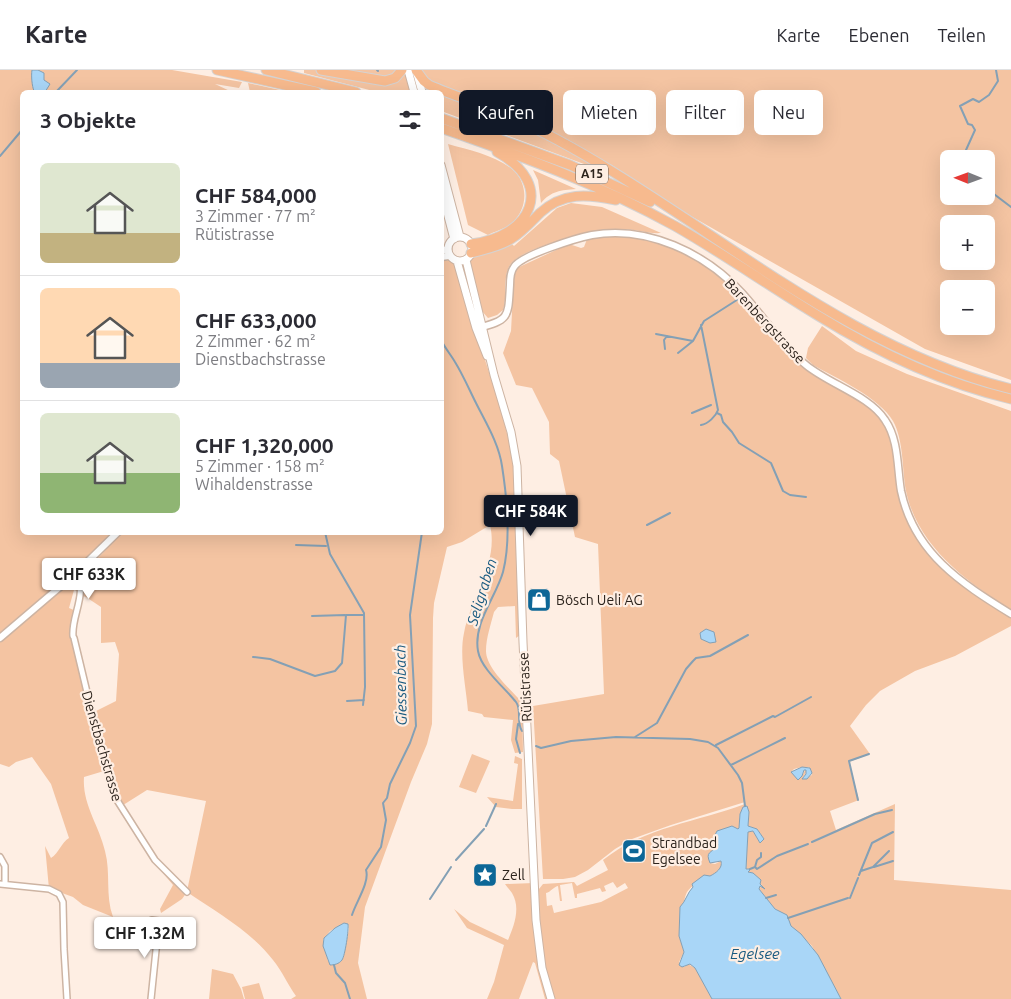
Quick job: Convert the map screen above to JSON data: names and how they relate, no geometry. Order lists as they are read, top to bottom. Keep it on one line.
{"streets":{"highway":["A15"],"main road":["Rütistrasse"],"street":["Barenbergstrasse","Dienstbachstrasse"]},"crossings":[["Barenbergstrasse","Rütistrasse"]],"water":["Seligraben","Giessenbach","Egelsee"],"places":{"shop":["Bösch Ueli AG"],"sports":["Strandbad Egelsee"],"place":["Zell"]},"north":"left","page":{"header":"Karte","nav":["Karte","Ebenen","Teilen"],"chip":["Kaufen","Mieten","Filter","Neu"],"heading":"3 Objekte","map_buttons":["+","−"],"list":[{"name":"CHF 584,000","note":"3 Zimmer · 77 m² · Rütistrasse"},{"name":"CHF 633,000","note":"2 Zimmer · 62 m² · Dienstbachstrasse"},{"name":"CHF 1,320,000","note":"5 Zimmer · 158 m² · Wihaldenstrasse"}],"price":["CHF 584K","CHF 633K","CHF 1.32M"]}}
